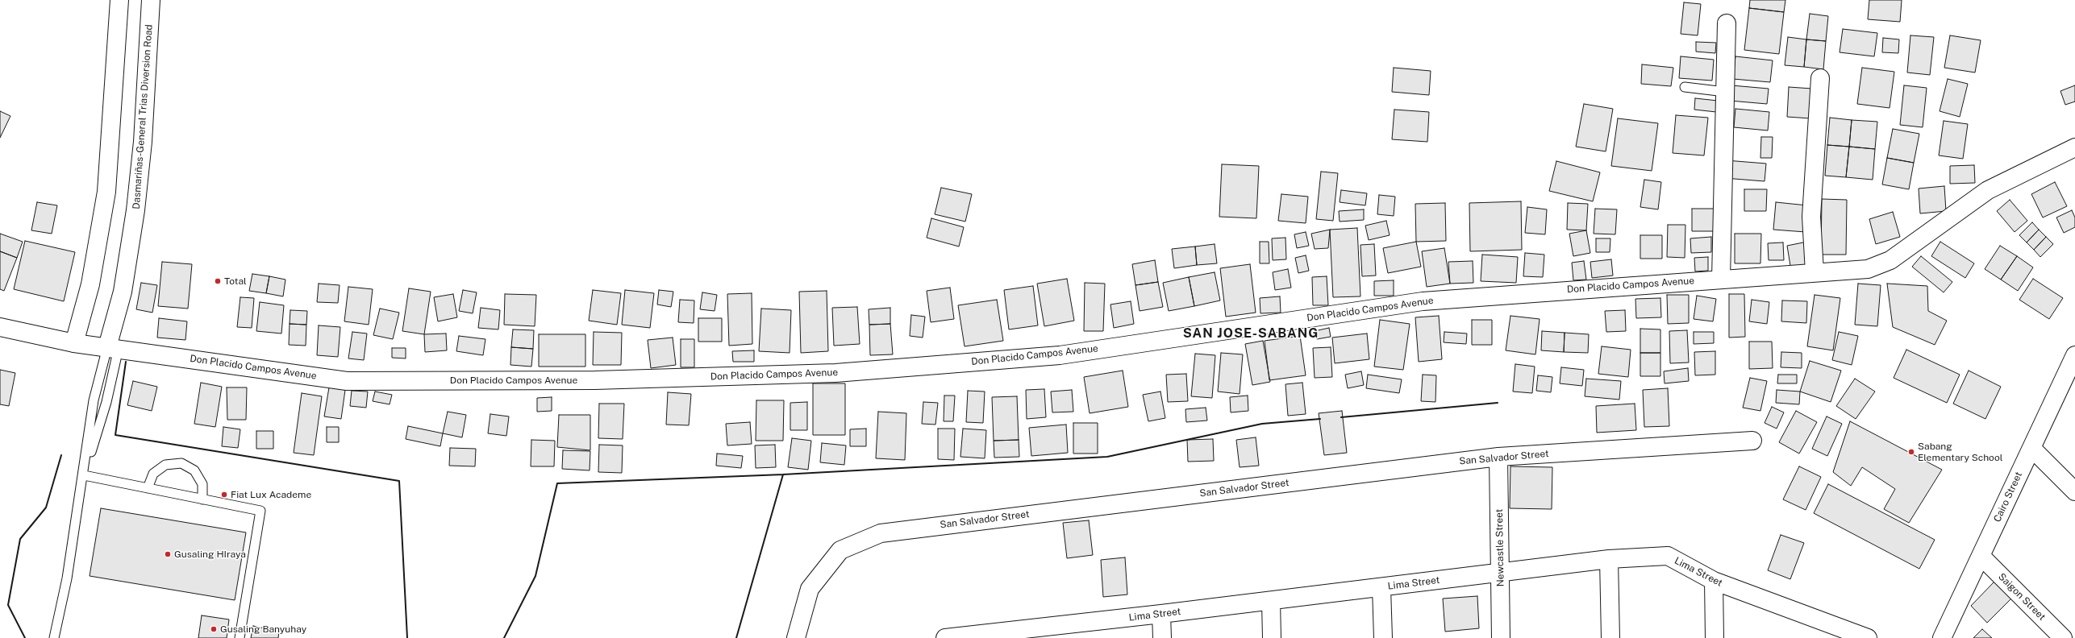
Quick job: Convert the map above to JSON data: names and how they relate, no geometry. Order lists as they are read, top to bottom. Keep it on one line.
{"streets":{"street":["Dasmariñas-General Trias Diversion Road","Don Placido Campos Avenue","San Salvador Street","Cairo Street","Newcastle Street","Lima Street","Saigon Street"]},"crossings":[["Dasmariñas-General Trias Diversion Road","Don Placido Campos Avenue"],["San Salvador Street","Newcastle Street"],["Cairo Street","Saigon Street"],["Newcastle Street","Lima Street"]],"districts":["SAN JOSE-SABANG"],"places":["Total","Sabang Elementary School","Fiat Lux Academe","Gusaling HIraya","Gusaling Banyuhay"]}
